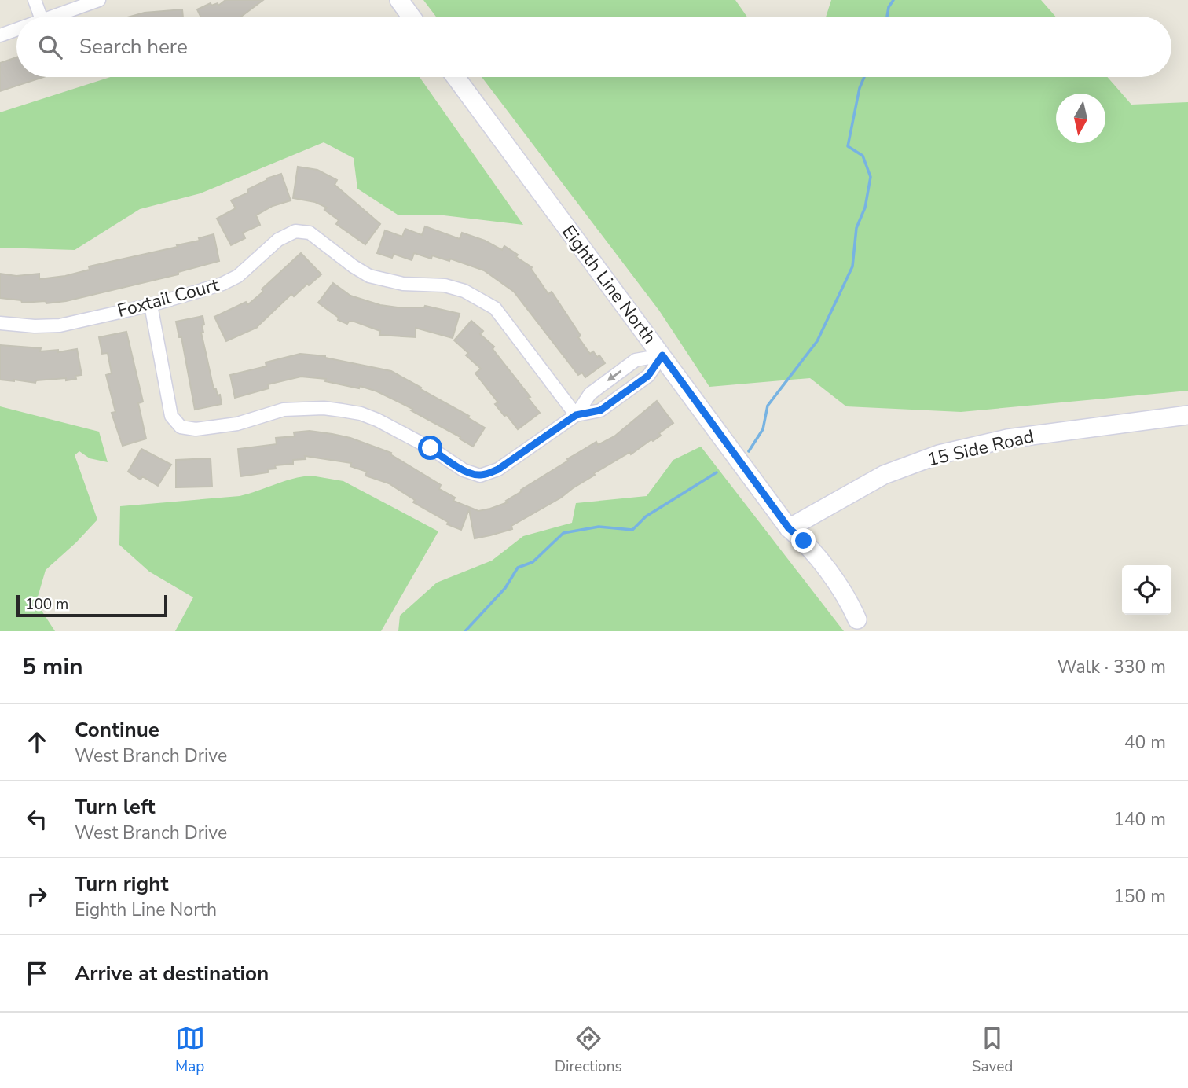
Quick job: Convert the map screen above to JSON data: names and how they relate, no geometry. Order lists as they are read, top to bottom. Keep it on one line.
{"streets":{"street":["Eighth Line North","Foxtail Court","15 Side Road"]},"crossings":[["Eighth Line North","15 Side Road"]],"scale_bar":"100 m","north":"bottom","page":{"search":"Search here","scale":"100 m","heading":["5 min","Walk · 330 m"],"list":[["Continue","West Branch Drive","40 m"],["Turn left","West Branch Drive","140 m"],["Turn right","Eighth Line North","150 m"],"Arrive at destination"],"nav":["Map","Directions","Saved"]}}
